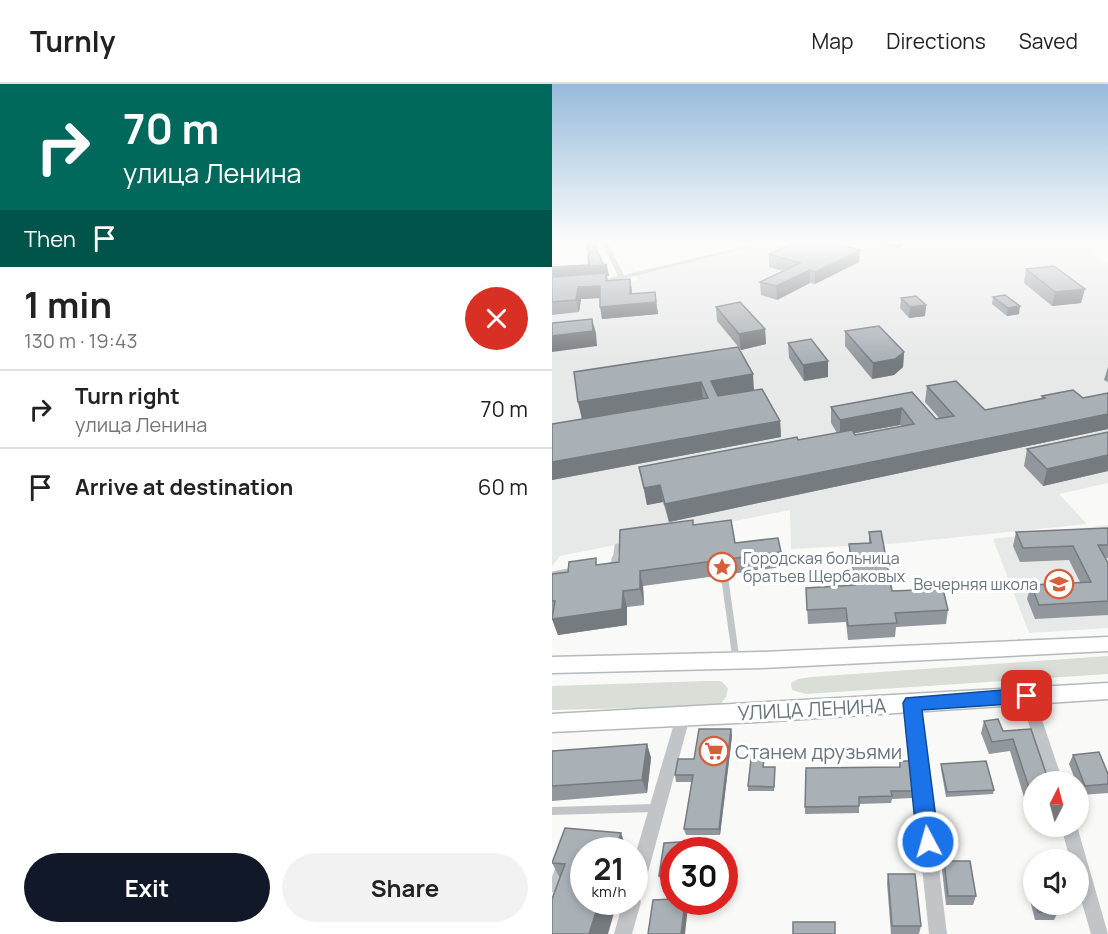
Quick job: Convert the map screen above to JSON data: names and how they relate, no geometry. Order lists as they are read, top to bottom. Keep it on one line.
{"streets":{"main road":["УЛИЦА ЛЕНИНА"]},"places":{"place":["Городская больница братьев Щербаковых"],"school or university":["Вечерняя школа"],"supermarket":["Станем друзьями"]},"north":"top","page":{"header":"Turnly","nav":["Map","Directions","Saved"],"turn":["70 m","улица Ленина"],"then":"Then","heading":["1 min","130 m · 19:43"],"list":[{"name":"Turn right","note":"улица Ленина","value":"70 m"},{"name":"Arrive at destination","value":"60 m"}],"speed":"21 km/h","limit":"30","buttons":["Exit","Share"]}}
